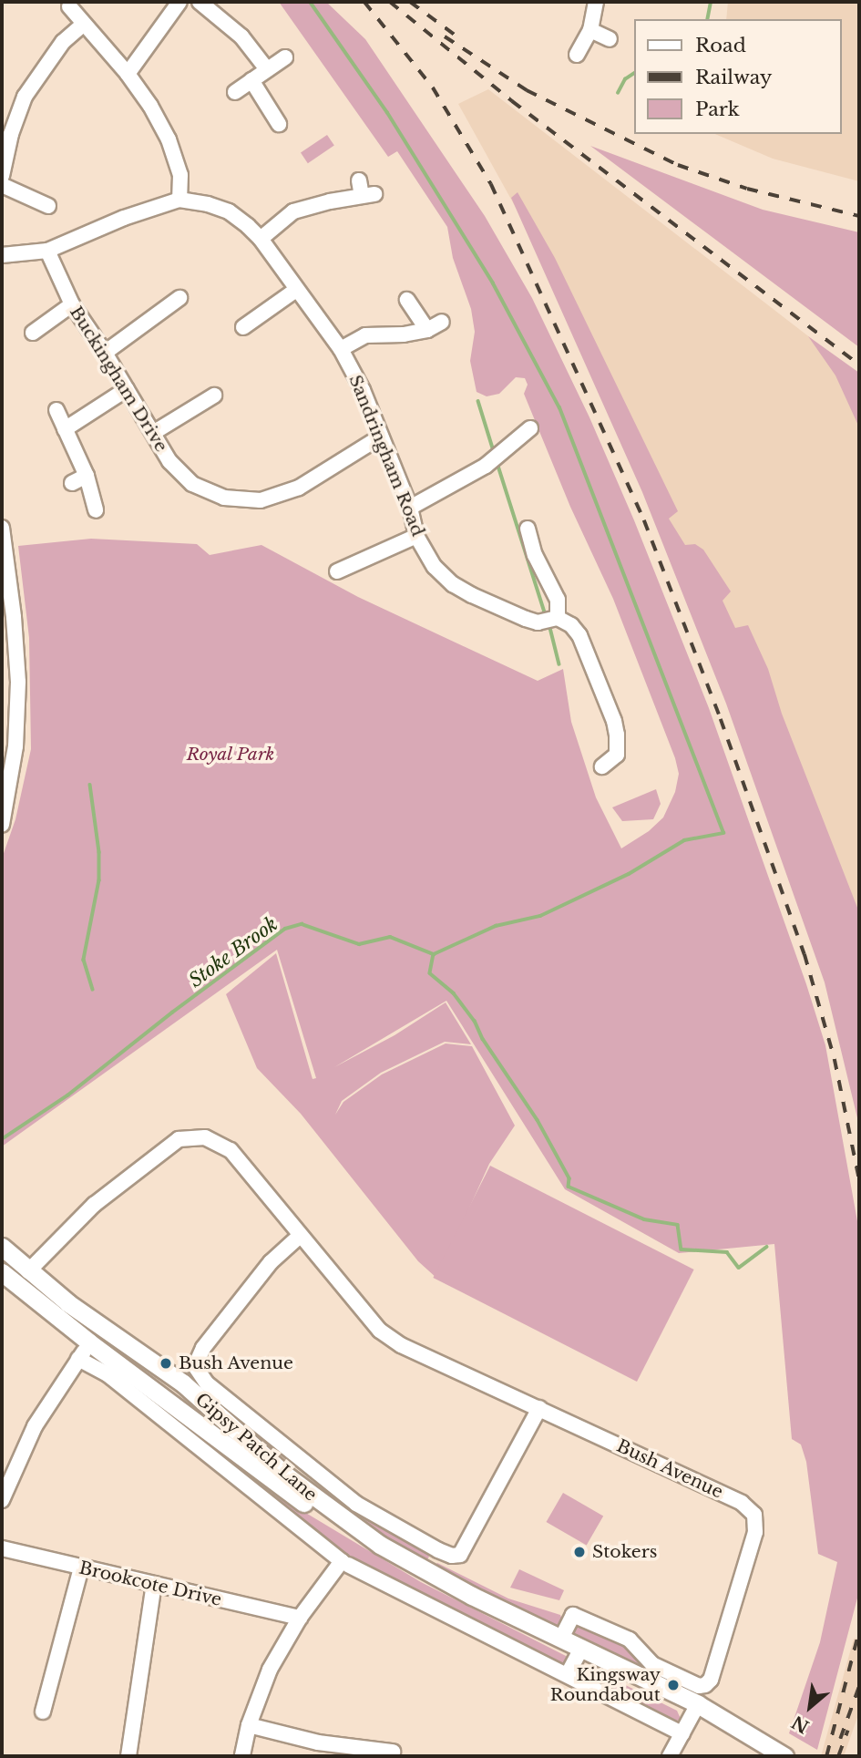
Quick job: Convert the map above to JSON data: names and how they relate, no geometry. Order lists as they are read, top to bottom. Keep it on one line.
{"streets":{"main road":["Gipsy Patch Lane"],"street":["Buckingham Drive","Sandringham Road","Bush Avenue","Brookcote Drive"]},"crossings":[["Buckingham Drive","Sandringham Road"],["Gipsy Patch Lane","Bush Avenue"]],"water":["Stoke Brook"],"parks":["Royal Park"],"places":["Bush Avenue","Stokers","Kingsway Roundabout"],"legend":["Road","Railway","Park"],"north":"bottom left"}
